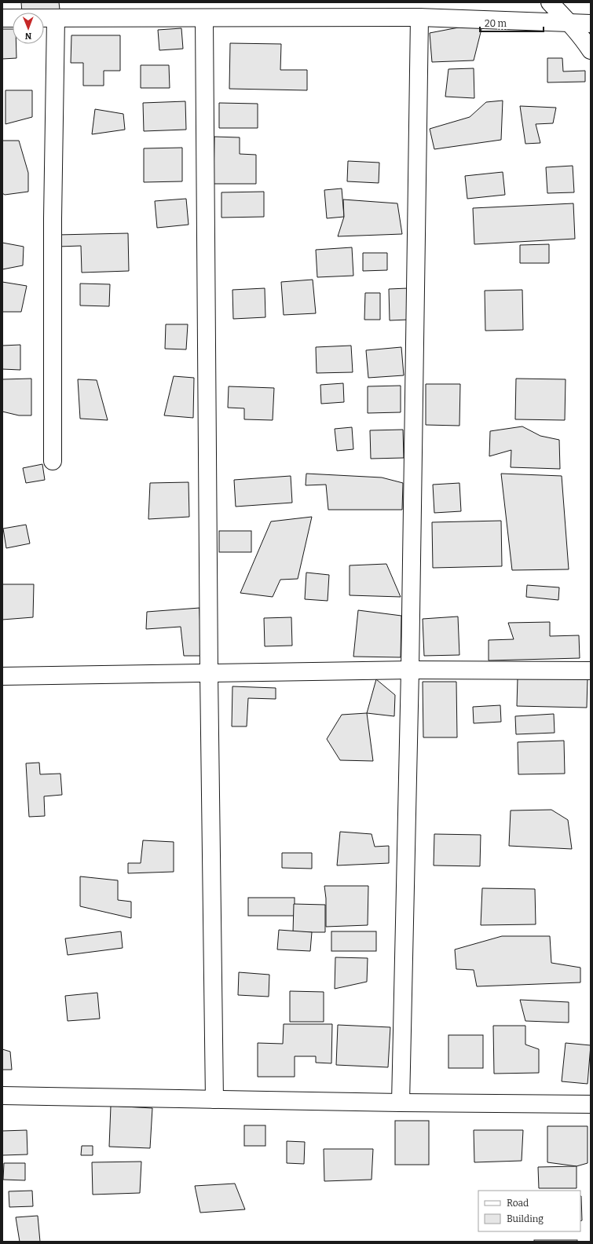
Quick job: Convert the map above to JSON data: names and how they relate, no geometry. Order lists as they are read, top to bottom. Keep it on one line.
{"legend":["Road","Building"],"scale_bar":"20 m","north":"bottom"}
